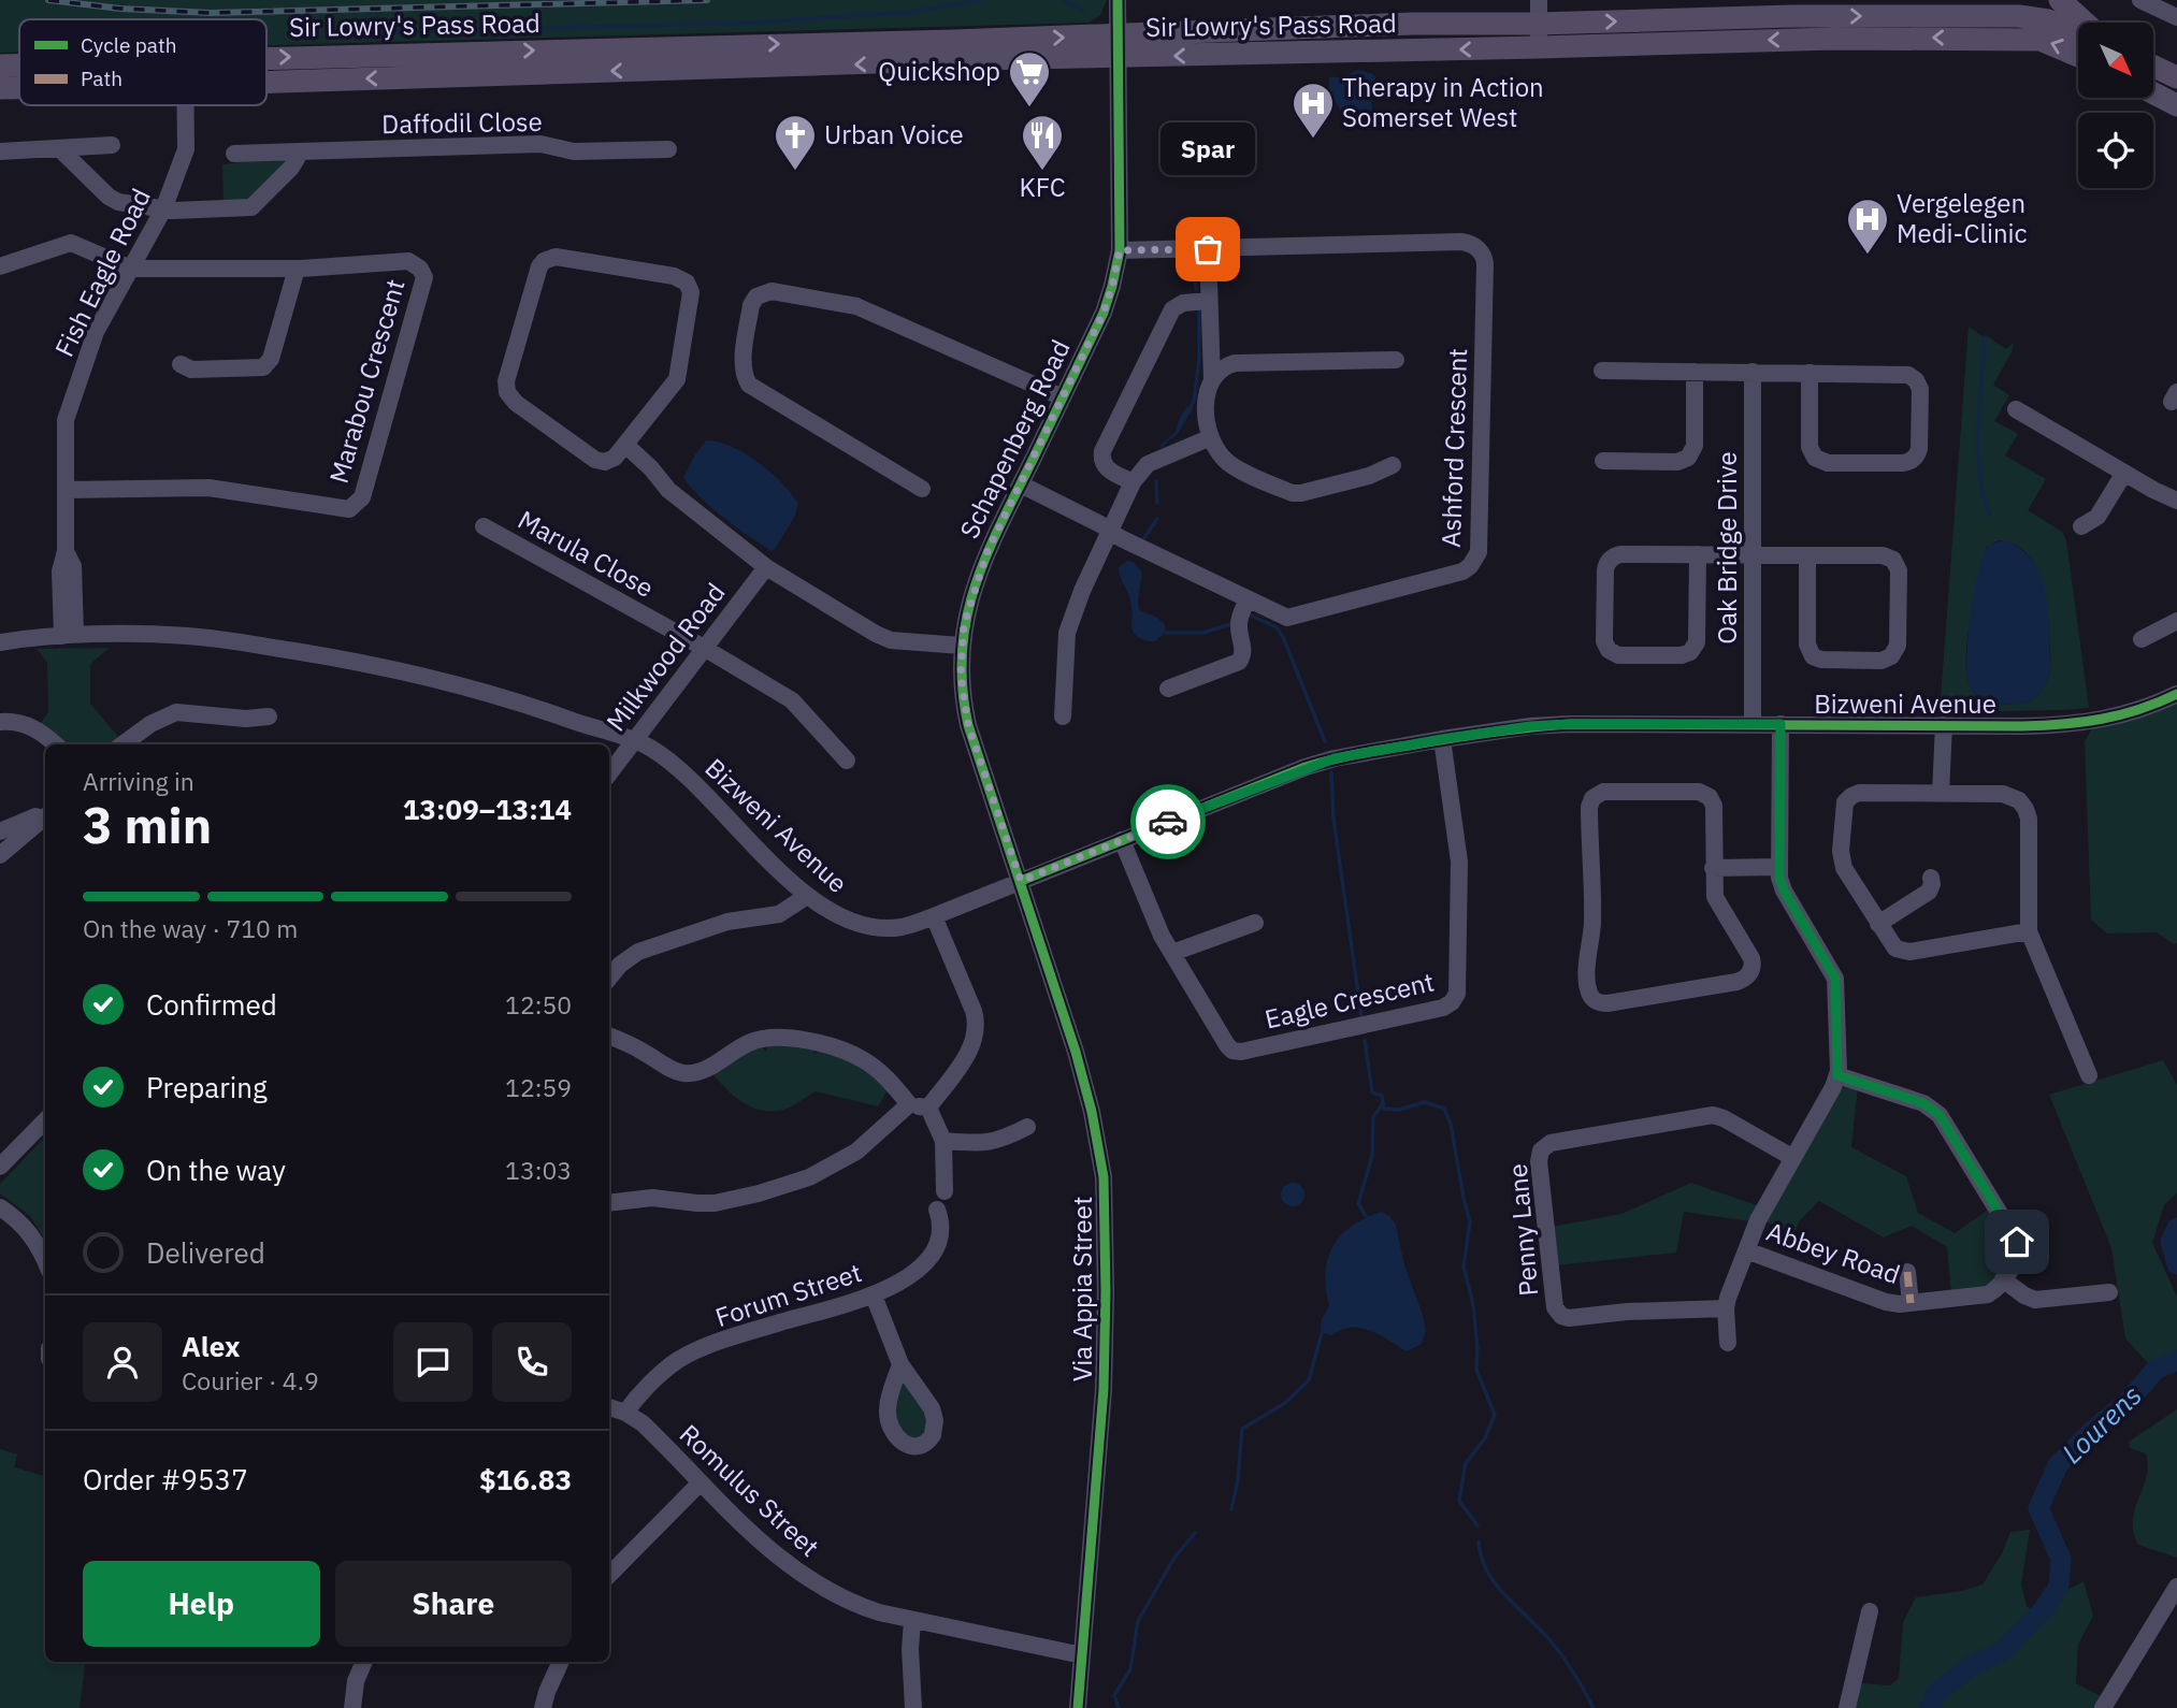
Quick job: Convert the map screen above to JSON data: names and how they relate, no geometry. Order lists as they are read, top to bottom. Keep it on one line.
{"streets":{"main road":["Sir Lowry's Pass Road"],"street":["Daffodil Close","Fish Eagle Road","Marabou Crescent","Schapenberg Road","Ashford Crescent","Oak Bridge Drive","Marula Close","Milkwood Road","Bizweni Avenue","Eagle Crescent","Penny Lane","Abbey Road","Via Appia Street","Forum Street","Romulus Street"]},"crossings":[["Sir Lowry's Pass Road","Schapenberg Road"],["Fish Eagle Road","Marabou Crescent"],["Fish Eagle Road","Bizweni Avenue"],["Schapenberg Road","Ashford Crescent"],["Schapenberg Road","Bizweni Avenue"],["Schapenberg Road","Via Appia Street"],["Oak Bridge Drive","Bizweni Avenue"],["Marula Close","Milkwood Road"],["Milkwood Road","Bizweni Avenue"],["Bizweni Avenue","Eagle Crescent"],["Bizweni Avenue","Via Appia Street"],["Via Appia Street","Romulus Street"],["Forum Street","Romulus Street"]],"water":["Lourens"],"places":{"supermarket":["Quickshop"],"hospital":["Therapy in Action Somerset West","Vergelegen Medi-Clinic"],"church":["Urban Voice"],"restaurant":["KFC"],"other":["Spar"]},"legend":["Cycle path","Path"],"north":"bottom right","page":{"bubble":"Spar","heading":["3 min","Arriving in","13:09–13:14"],"panel":["Alex","Courier · 4.9","Order #9537","$16.83"],"bar":"On the way · 710 m","list":[["Confirmed","12:50"],["Preparing","12:59"],["On the way","13:03"],"Delivered"],"buttons":["Help","Share"]}}
